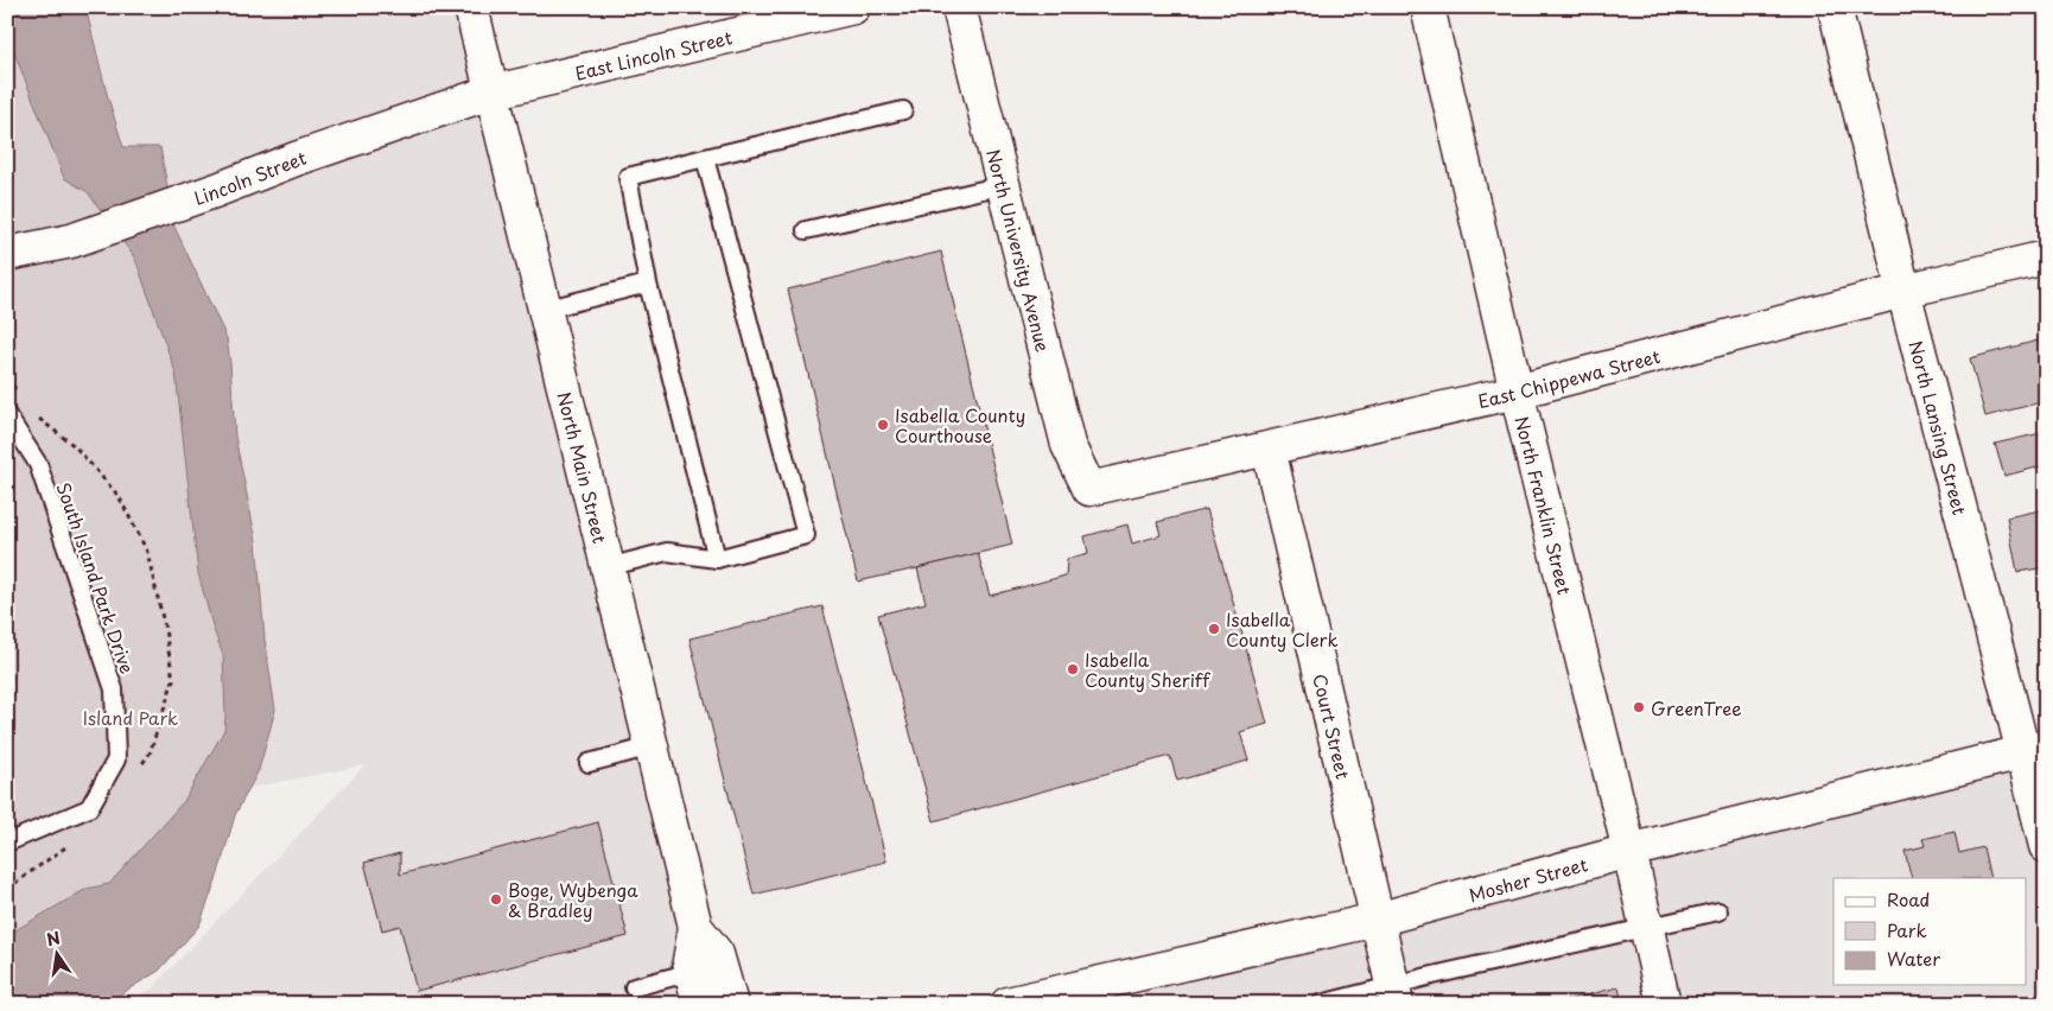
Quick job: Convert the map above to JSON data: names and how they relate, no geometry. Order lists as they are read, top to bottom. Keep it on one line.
{"streets":{"street":["East Lincoln Street","Lincoln Street","North University Avenue","East Chippewa Street","North Lansing Street","North Main Street","North Franklin Street","Court Street","Mosher Street"],"lane":["South Island Park Drive"]},"crossings":[["East Lincoln Street","Lincoln Street"],["East Lincoln Street","North Main Street"],["Lincoln Street","North Main Street"],["North University Avenue","East Chippewa Street"],["East Chippewa Street","North Lansing Street"],["East Chippewa Street","North Franklin Street"],["East Chippewa Street","Court Street"],["North Lansing Street","Mosher Street"],["North Franklin Street","Mosher Street"],["Court Street","Mosher Street"]],"parks":["Island Park"],"places":["Isabella County Courthouse","Isabella County Clerk","Isabella County Sheriff","GreenTree","Boge, Wybenga & Bradley"],"legend":["Road","Park","Water"],"north":"top"}
